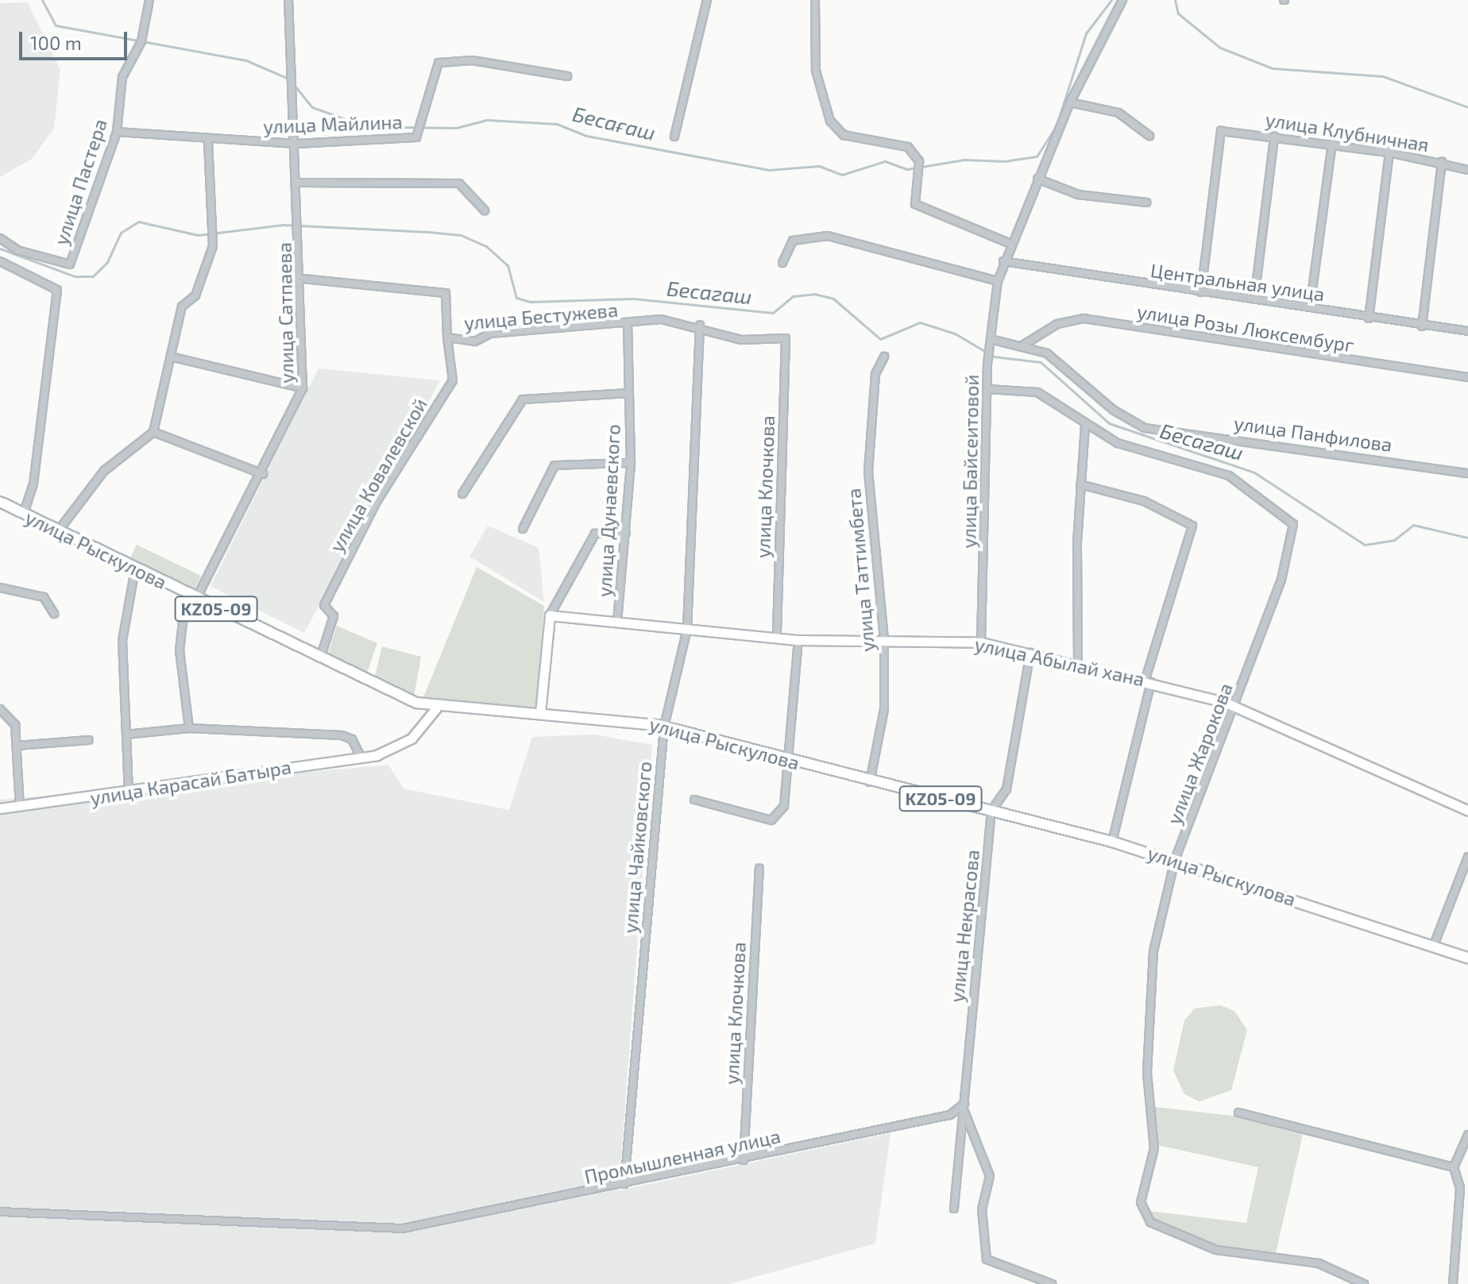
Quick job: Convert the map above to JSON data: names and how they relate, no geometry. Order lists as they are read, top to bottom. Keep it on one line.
{"streets":{"main road":["улица Рыскулова","KZ05-09"],"street":["улица Майлина","улица Клубничная","улица Пастера","Центральная улица","улица Сатпаева","улица Бестужева","улица Розы Люксембург","улица Панфилова","улица Байсеитовой","улица Ковалевской","улица Клочкова","улица Дунаевского","улица Таттимбета","улица Абылай хана","улица Жарокова","улица Карасай Батыра","улица Чайковского","улица Некрасова","Промышленная улица"]},"crossings":[["улица Майлина","улица Пастера"],["улица Майлина","улица Сатпаева"],["улица Клубничная","Центральная улица"],["Центральная улица","улица Байсеитовой"],["улица Сатпаева","улица Бестужева"],["улица Сатпаева","улица Рыскулова"],["улица Бестужева","улица Ковалевской"],["улица Бестужева","улица Клочкова"],["улица Бестужева","улица Дунаевского"],["улица Бестужева","улица Чайковского"],["улица Розы Люксембург","улица Панфилова"],["улица Панфилова","улица Байсеитовой"],["улица Байсеитовой","улица Абылай хана"],["улица Ковалевской","улица Рыскулова"],["улица Клочкова","улица Абылай хана"],["улица Клочкова","Промышленная улица"],["улица Дунаевского","улица Абылай хана"],["улица Рыскулова","улица Таттимбета"],["улица Рыскулова","улица Жарокова"],["улица Рыскулова","улица Карасай Батыра"],["улица Рыскулова","улица Чайковского"],["улица Рыскулова","улица Некрасова"],["улица Таттимбета","улица Абылай хана"],["улица Абылай хана","улица Жарокова"],["улица Абылай хана","улица Чайковского"],["улица Абылай хана","улица Некрасова"],["улица Чайковского","Промышленная улица"],["улица Некрасова","Промышленная улица"]],"water":["Бесағаш","Бесагаш"],"scale_bar":"100 m"}
